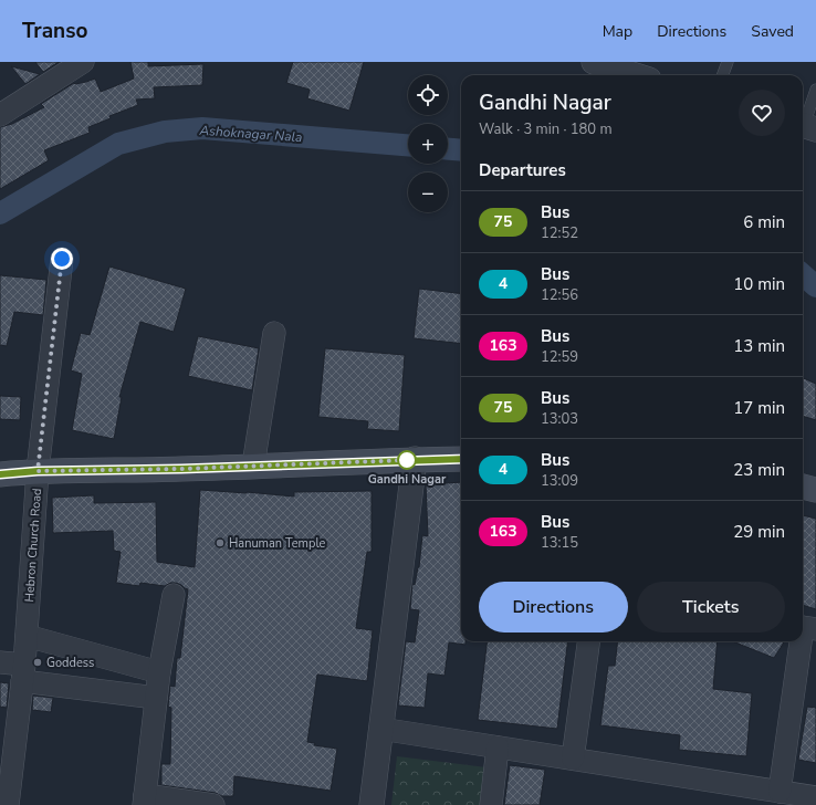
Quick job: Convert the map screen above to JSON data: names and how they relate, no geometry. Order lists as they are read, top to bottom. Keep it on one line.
{"streets":{"street":["Hebron Church Road"]},"water":["Ashoknagar Nala"],"places":["Gandhi Nagar","Hanuman Temple","Goddess"],"lines":["bus line 75"],"page":{"header":"Transo","nav":["Map","Directions","Saved"],"map_buttons":["+","−"],"heading":[["Gandhi Nagar","Walk · 3 min · 180 m"],"Departures"],"list":[{"mark":"75","name":"Bus","note":"12:52","value":"6 min"},{"mark":"4","name":"Bus","note":"12:56","value":"10 min"},{"mark":"163","name":"Bus","note":"12:59","value":"13 min"},{"mark":"75","name":"Bus","note":"13:03","value":"17 min"},{"mark":"4","name":"Bus","note":"13:09","value":"23 min"},{"mark":"163","name":"Bus","note":"13:15","value":"29 min"}],"buttons":["Directions","Tickets"]}}
